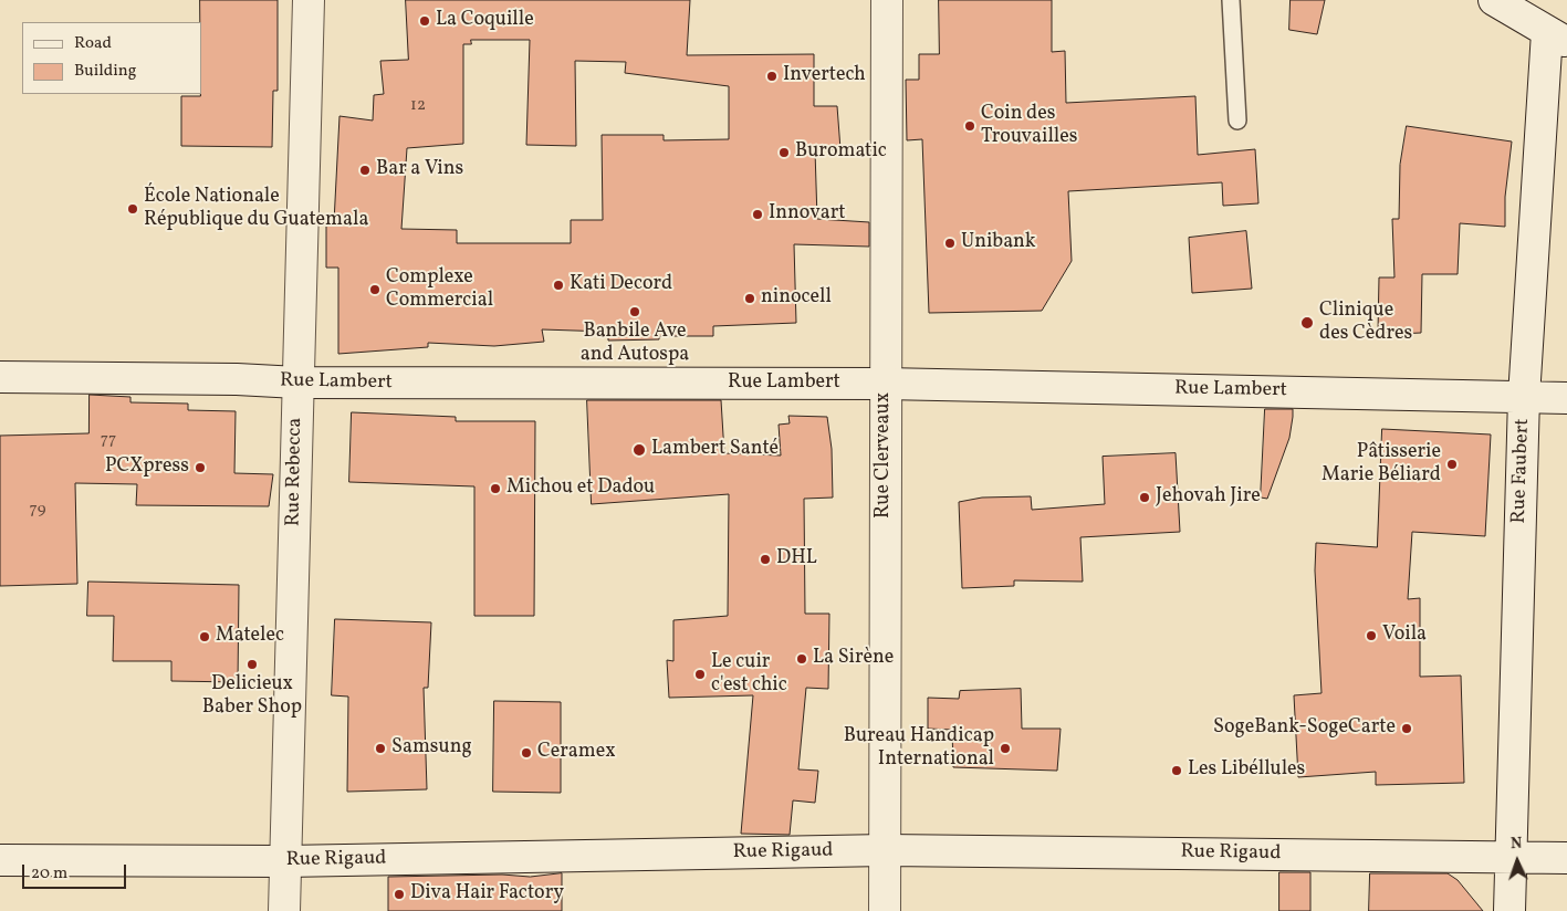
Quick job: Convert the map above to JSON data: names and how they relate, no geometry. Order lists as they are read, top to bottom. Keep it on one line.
{"streets":{"street":["Rue Lambert","Rue Clerveaux","Rue Faubert","Rue Rebecca","Rue Rigaud"]},"crossings":[["Rue Lambert","Rue Clerveaux"],["Rue Lambert","Rue Faubert"],["Rue Lambert","Rue Rebecca"],["Rue Clerveaux","Rue Rigaud"],["Rue Faubert","Rue Rigaud"],["Rue Rebecca","Rue Rigaud"]],"places":["La Coquille","Invertech","Coin des Trouvailles","Buromatic","Bar a Vins","École Nationale République du Guatemala","Innovart","Unibank","Kati Decord","Complexe Commercial","ninocell","Banbile Ave and Autospa","Clinique des Cèdres","Lambert Santé","Pâtisserie Marie Béliard","PCXpress","Michou et Dadou","Jehovah Jire","DHL","Voila","Matelec","La Sirène","Delicieux Baber Shop","Le cuir c'est chic","SogeBank-SogeCarte","Samsung","Bureau Handicap International","Ceramex","Les Libéllules","Diva Hair Factory"],"house_numbers":["12","77","79"],"legend":["Road","Building"],"scale_bar":"20 m","north":"top"}
